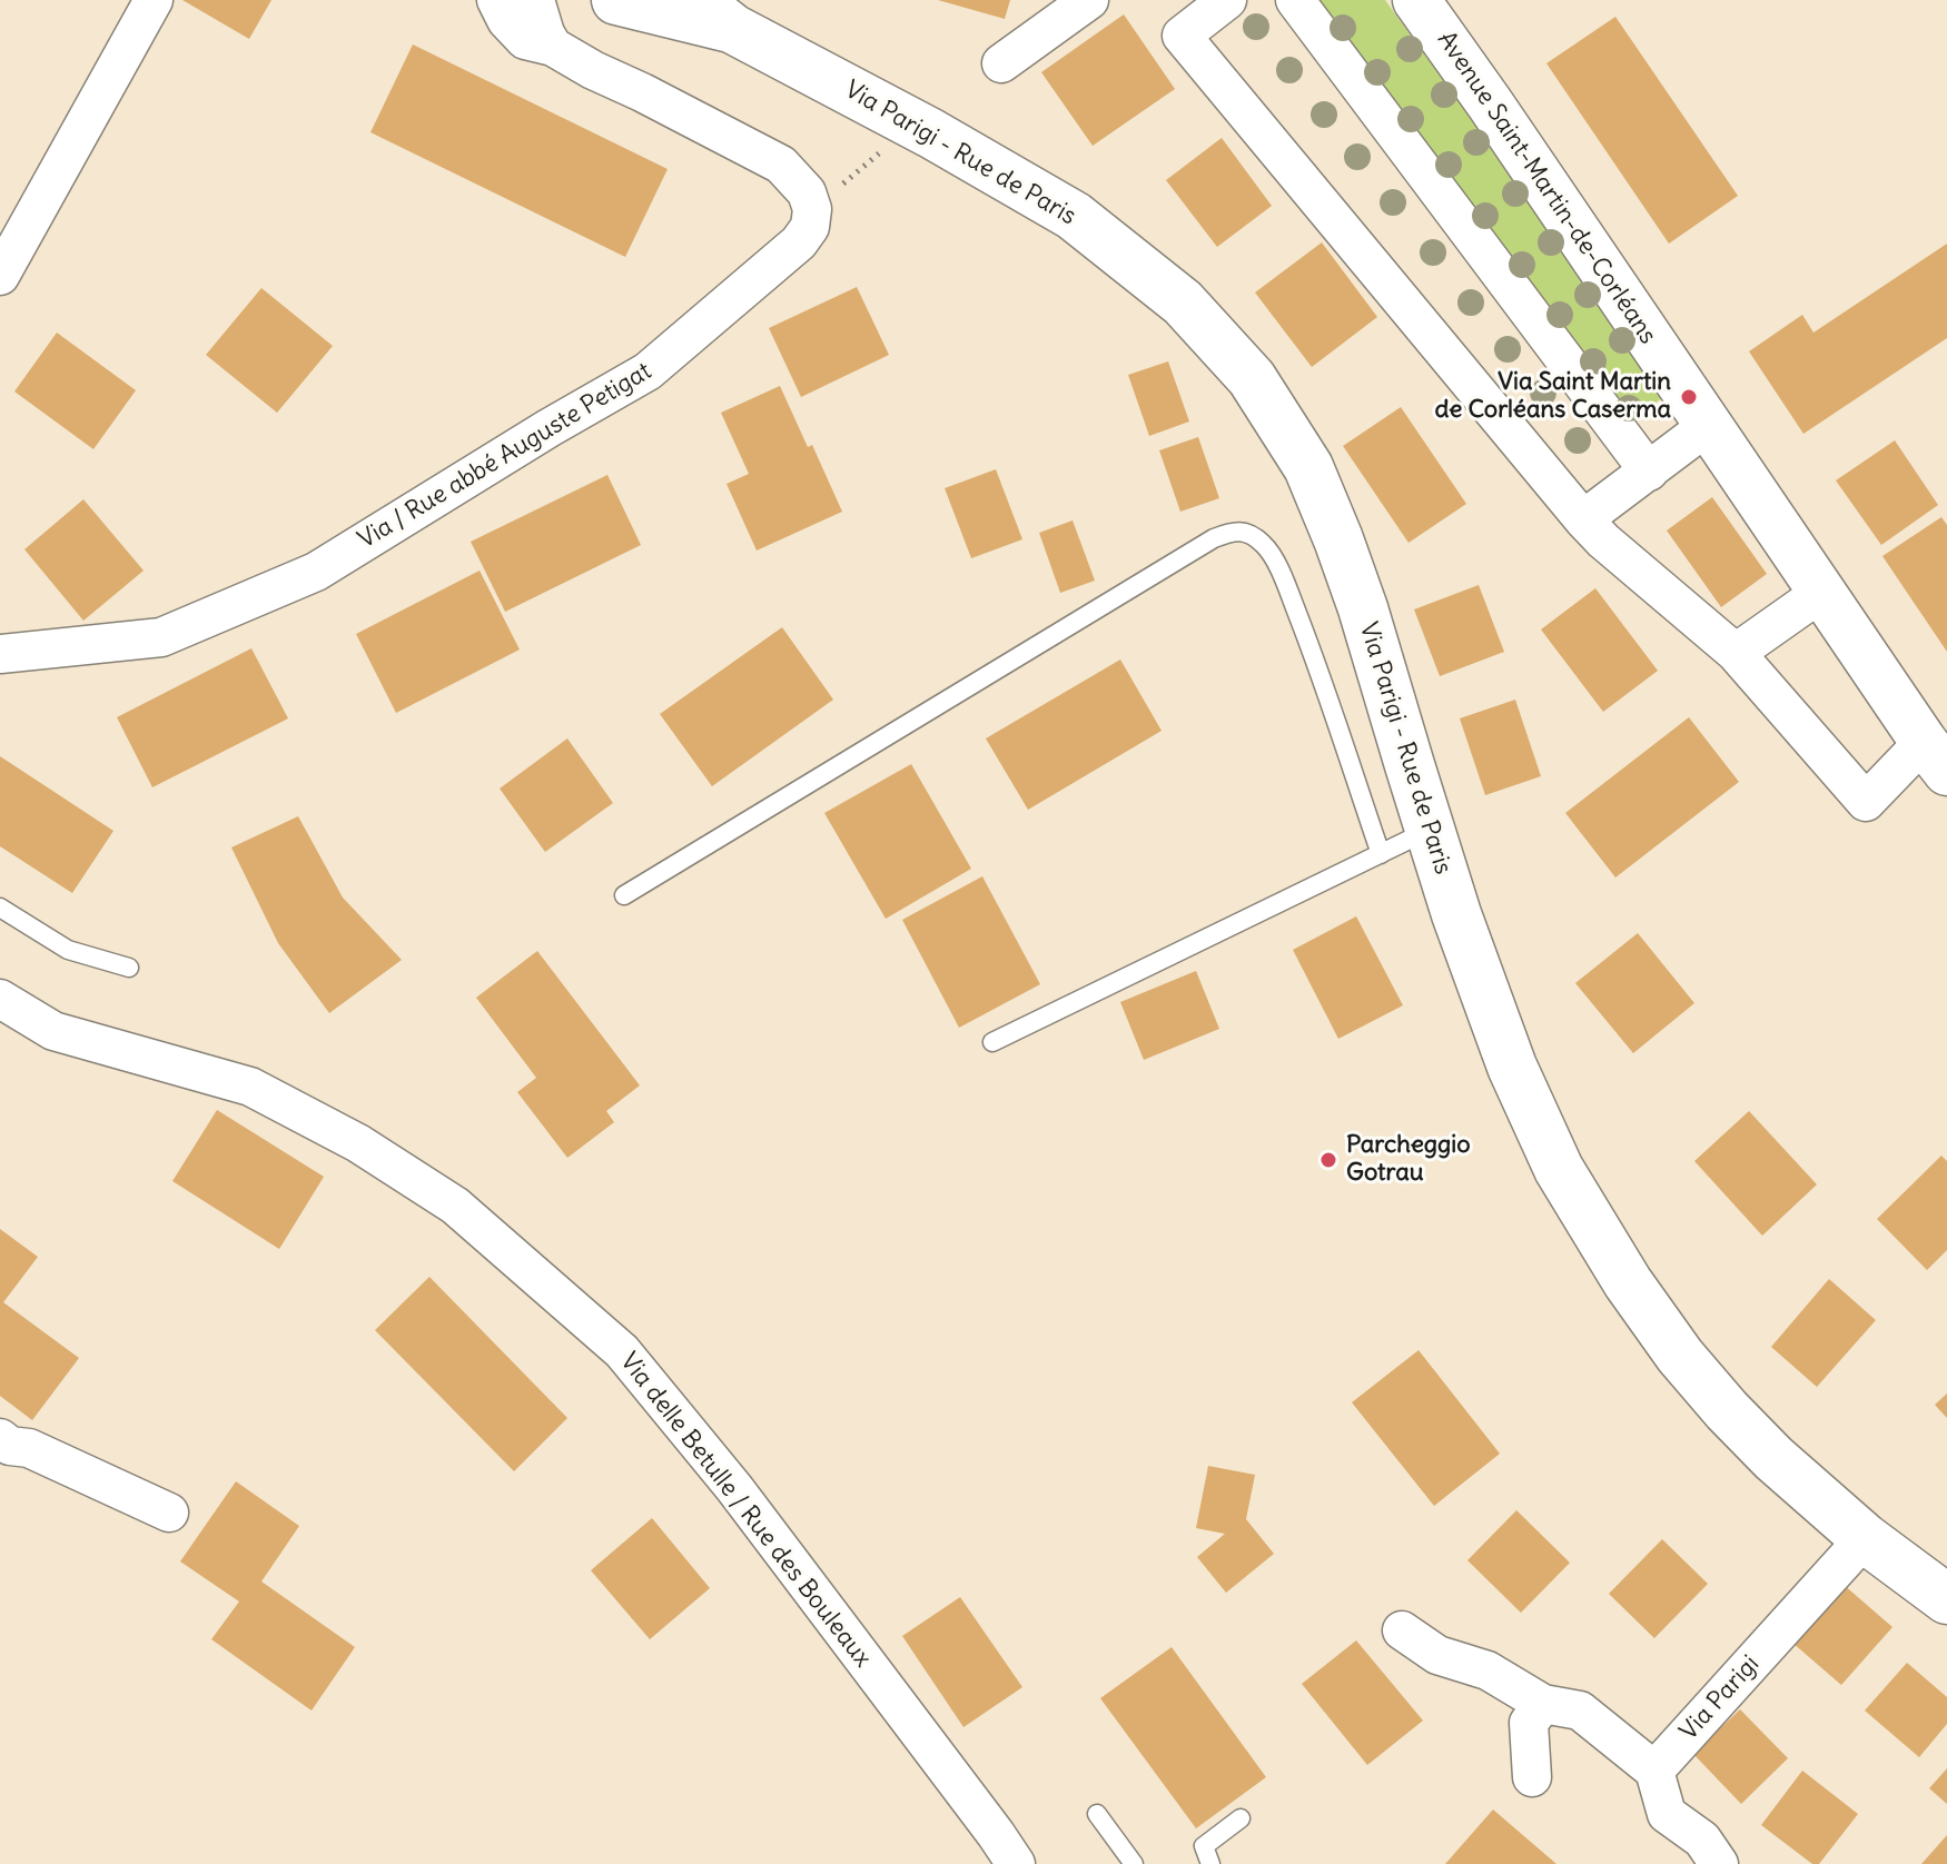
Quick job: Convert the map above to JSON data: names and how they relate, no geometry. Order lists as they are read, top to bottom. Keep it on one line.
{"streets":{"main road":["Via Parigi - Rue de Paris"],"street":["Avenue Saint-Martin-de-Corléans","Via / Rue abbé Auguste Petigat","Via delle Betulle / Rue des Bouleaux","Via Parigi"]},"crossings":[["Via Parigi - Rue de Paris","Via Parigi"]],"places":["Via Saint Martin de Corléans Caserma","Parcheggio Gotrau"]}
